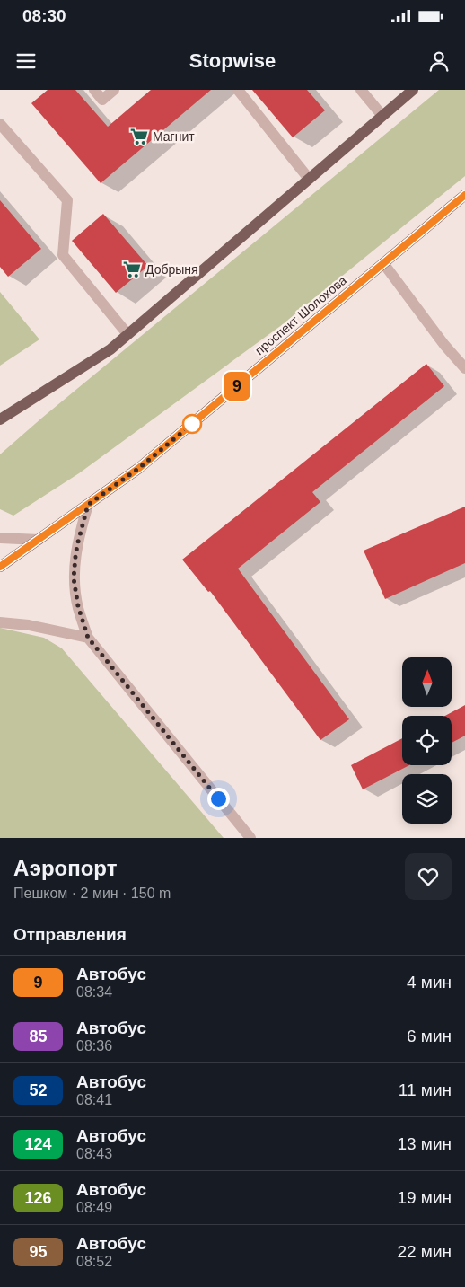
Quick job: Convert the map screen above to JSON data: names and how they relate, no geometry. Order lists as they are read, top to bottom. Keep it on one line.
{"streets":{"main road":["проспект Шолохова"]},"places":{"supermarket":["Магнит","Добрыня"]},"lines":["bus line 9"],"north":"top","page":{"status":"08:30","header":"Stopwise","on_map":"9","heading":[["Аэропорт","Пешком · 2 мин · 150 m"],"Отправления"],"list":[{"mark":"9","name":"Автобус","note":"08:34","value":"4 мин"},{"mark":"85","name":"Автобус","note":"08:36","value":"6 мин"},{"mark":"52","name":"Автобус","note":"08:41","value":"11 мин"},{"mark":"124","name":"Автобус","note":"08:43","value":"13 мин"},{"mark":"126","name":"Автобус","note":"08:49","value":"19 мин"},{"mark":"95","name":"Автобус","note":"08:52","value":"22 мин"}]}}
